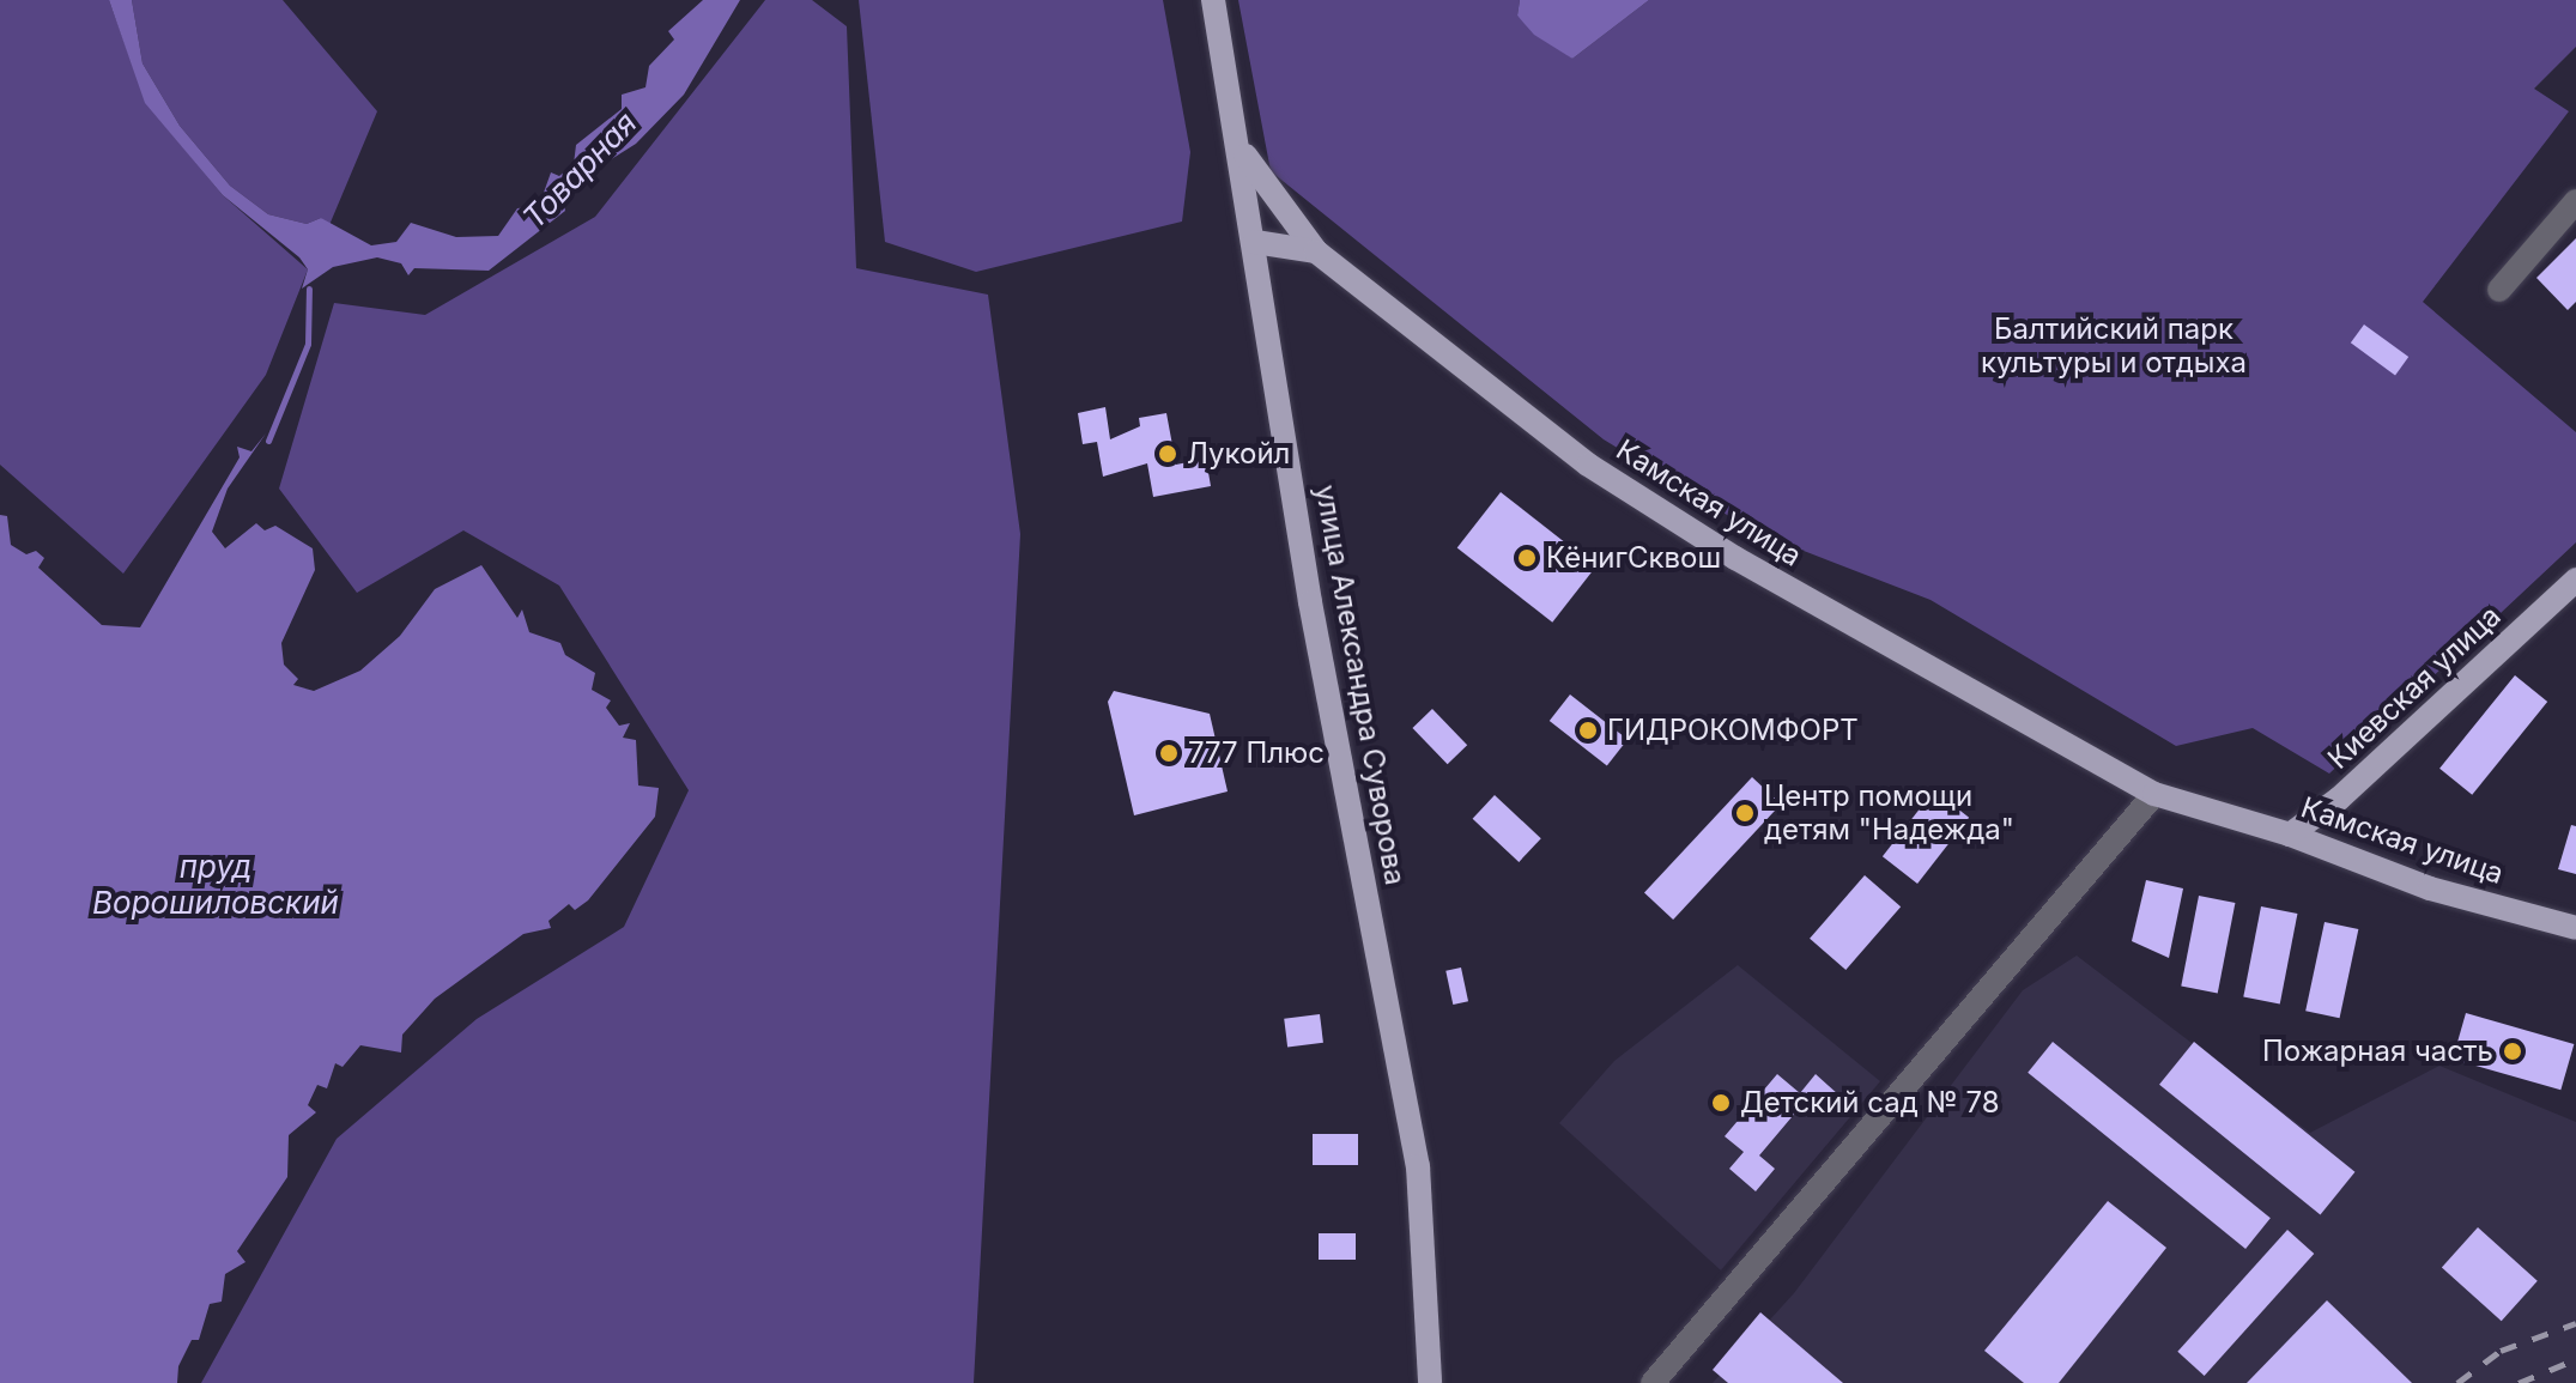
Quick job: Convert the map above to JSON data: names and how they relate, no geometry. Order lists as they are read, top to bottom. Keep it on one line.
{"streets":{"main road":["Камская улица","улица Александра Суворова","Киевская улица"]},"crossings":[["Камская улица","улица Александра Суворова"],["Камская улица","Киевская улица"]],"water":["Товарная","пруд Ворошиловский"],"parks":["Балтийский парк культуры и отдыха"],"places":["Лукойл","КёнигСквош","ГИДРОКОМФОРТ","777 Плюс","Центр помощи детям \"Надежда\"","Пожарная часть","Детский сад № 78"]}
